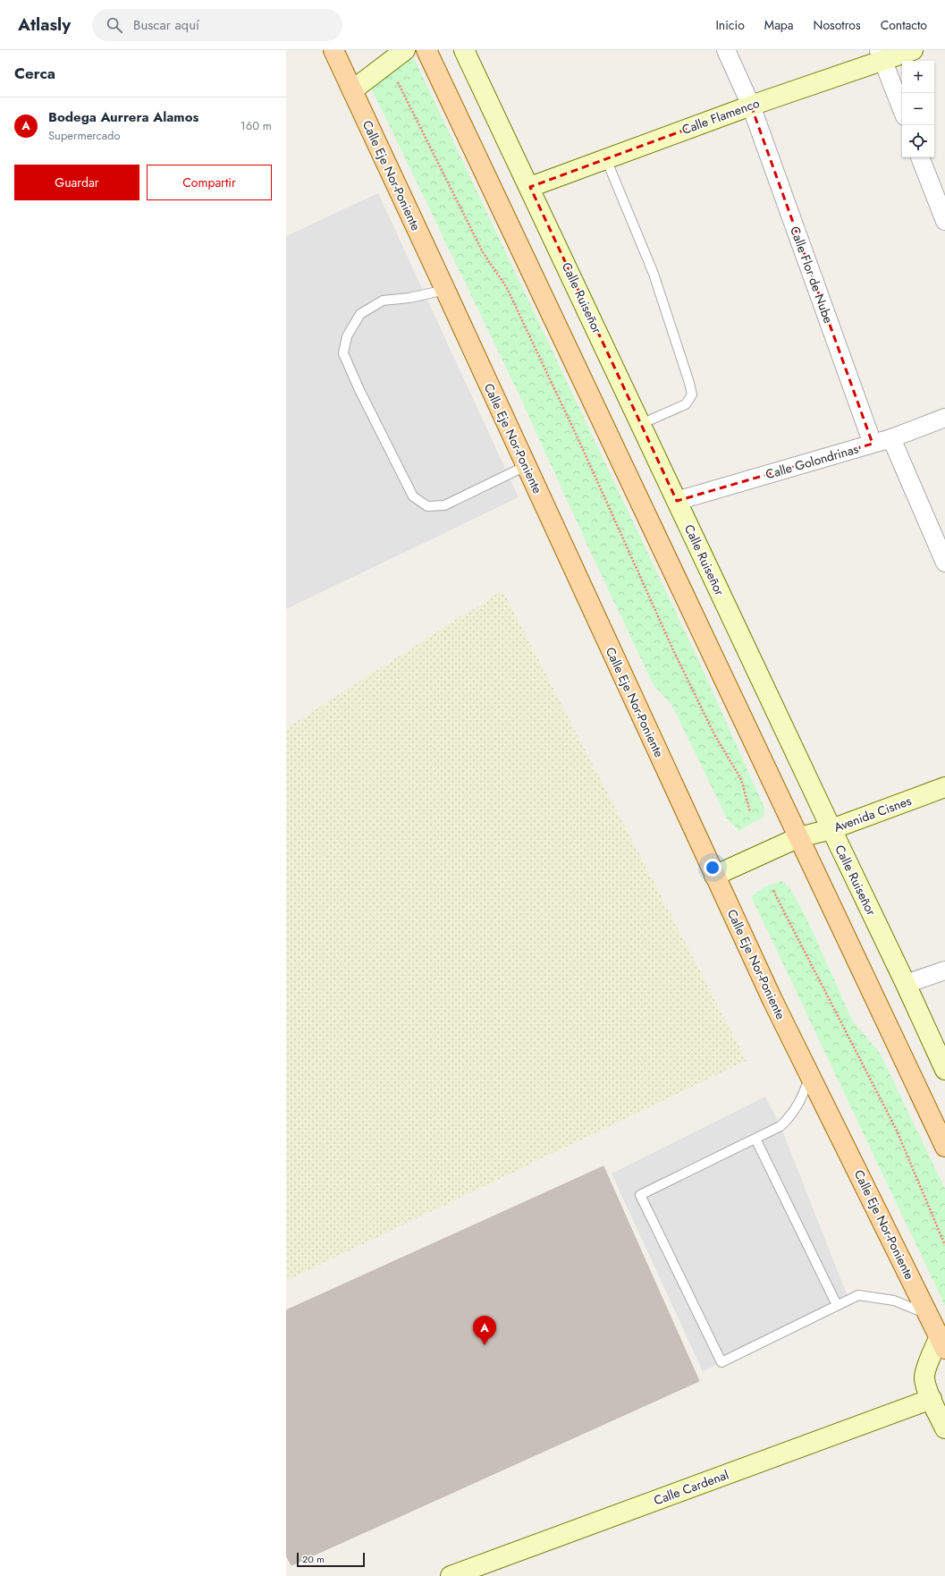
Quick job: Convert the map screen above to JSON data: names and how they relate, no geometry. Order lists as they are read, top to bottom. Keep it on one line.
{"streets":{"main road":["Calle Eje Nor-Poniente"],"street":["Calle Flamenco","Calle Flor de Nube","Calle Ruiseñor","Calle Golondrinas","Avenida Cisnes","Calle Cardenal"]},"crossings":[["Calle Flamenco","Calle Flor de Nube"],["Calle Flamenco","Calle Ruiseñor"],["Calle Eje Nor-Poniente","Avenida Cisnes"],["Calle Flor de Nube","Calle Golondrinas"],["Calle Ruiseñor","Calle Golondrinas"],["Calle Ruiseñor","Avenida Cisnes"]],"scale_bar":"20 m","page":{"header":"Atlasly","search":"Buscar aquí","nav":["Inicio","Mapa","Nosotros","Contacto"],"heading":"Cerca","map_buttons":["+","−"],"list":[{"mark":"A","name":"Bodega Aurrera Alamos","note":"Supermercado","value":"160 m"}],"buttons":["Guardar","Compartir"],"pins":"A","scale":"20 m"}}
